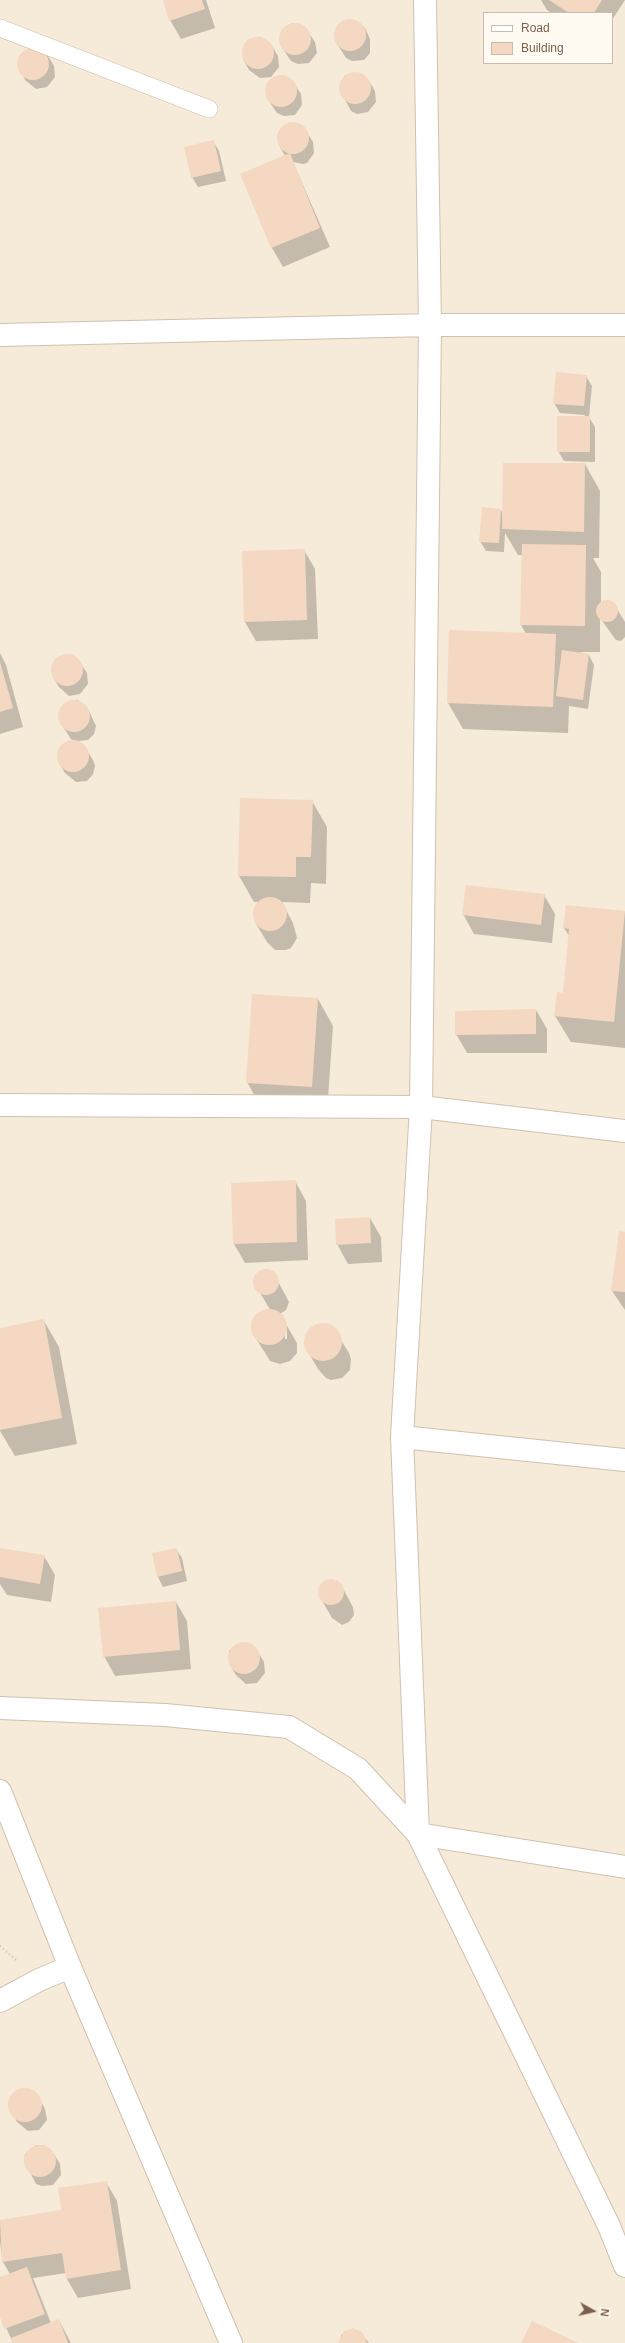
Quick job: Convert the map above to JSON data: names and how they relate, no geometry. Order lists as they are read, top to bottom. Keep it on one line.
{"legend":["Road","Building"],"north":"right"}
